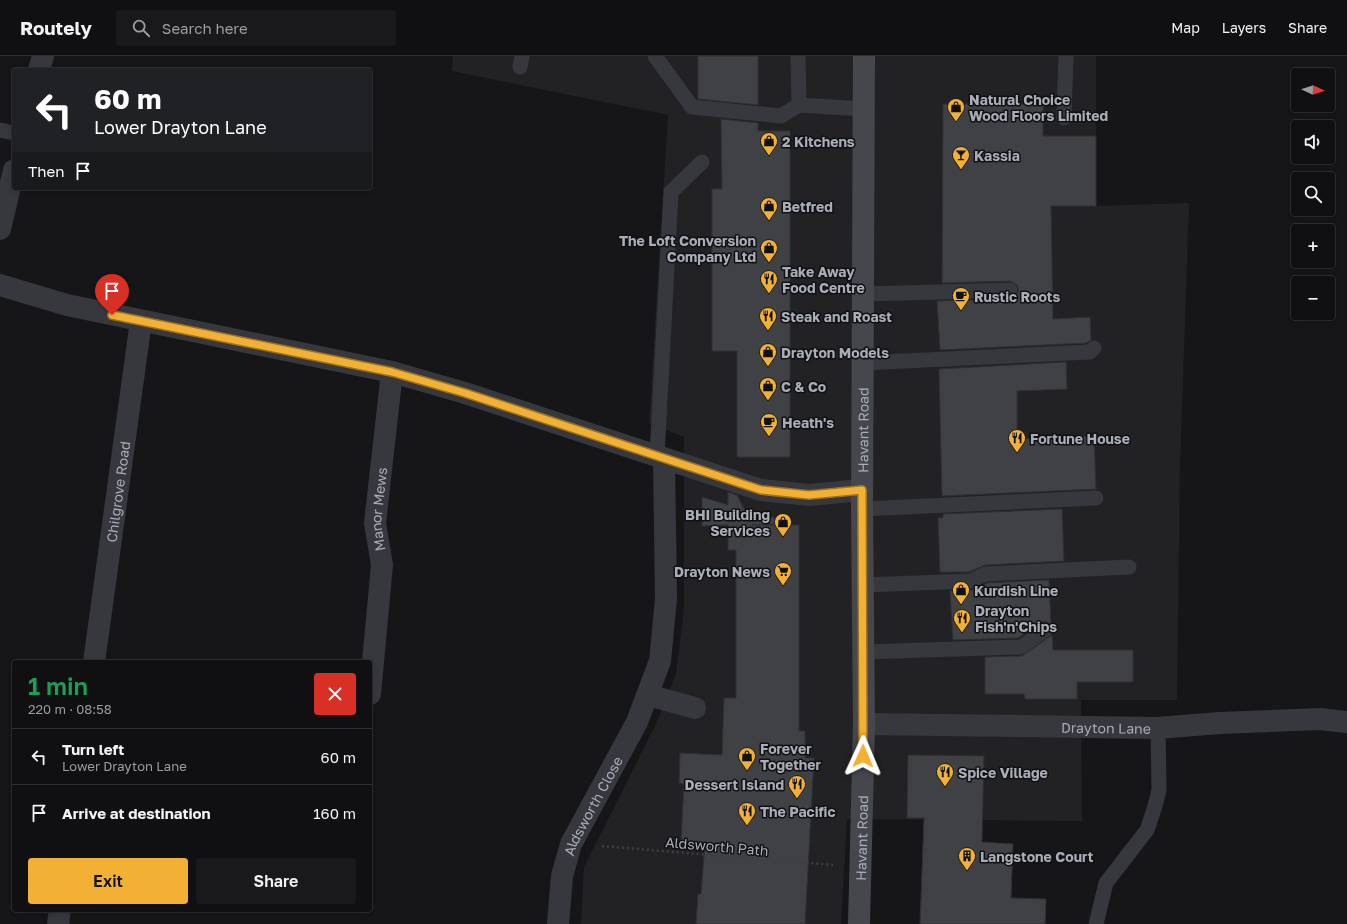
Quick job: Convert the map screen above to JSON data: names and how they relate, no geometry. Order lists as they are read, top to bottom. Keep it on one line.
{"streets":{"street":["Havant Road","Chilgrove Road","Manor Mews","Drayton Lane","Aldsworth Close"],"path":["Aldsworth Path"]},"crossings":[["Havant Road","Drayton Lane"],["Havant Road","Aldsworth Path"],["Aldsworth Close","Aldsworth Path"]],"places":{"shop":["Natural Choice Wood Floors Limited","2 Kitchens","Betfred","The Loft Conversion Company Ltd","Drayton Models","C & Co","BHI Building Services","Kurdish Line","Forever Together"],"bar":["Kassia"],"restaurant":["Take Away Food Centre","Steak and Roast","Fortune House","Drayton Fish'n'Chips","Spice Village","Dessert Island","The Pacific"],"cafe":["Rustic Roots","Heath's"],"supermarket":["Drayton News"],"building":["Langstone Court"]},"north":"right","page":{"header":"Routely","search":"Search here","nav":["Map","Layers","Share"],"map_buttons":["+","−"],"turn":["60 m","Lower Drayton Lane"],"then":"Then","heading":["1 min","220 m · 08:58"],"list":[{"name":"Turn left","note":"Lower Drayton Lane","value":"60 m"},{"name":"Arrive at destination","value":"160 m"}],"buttons":["Exit","Share"]}}
